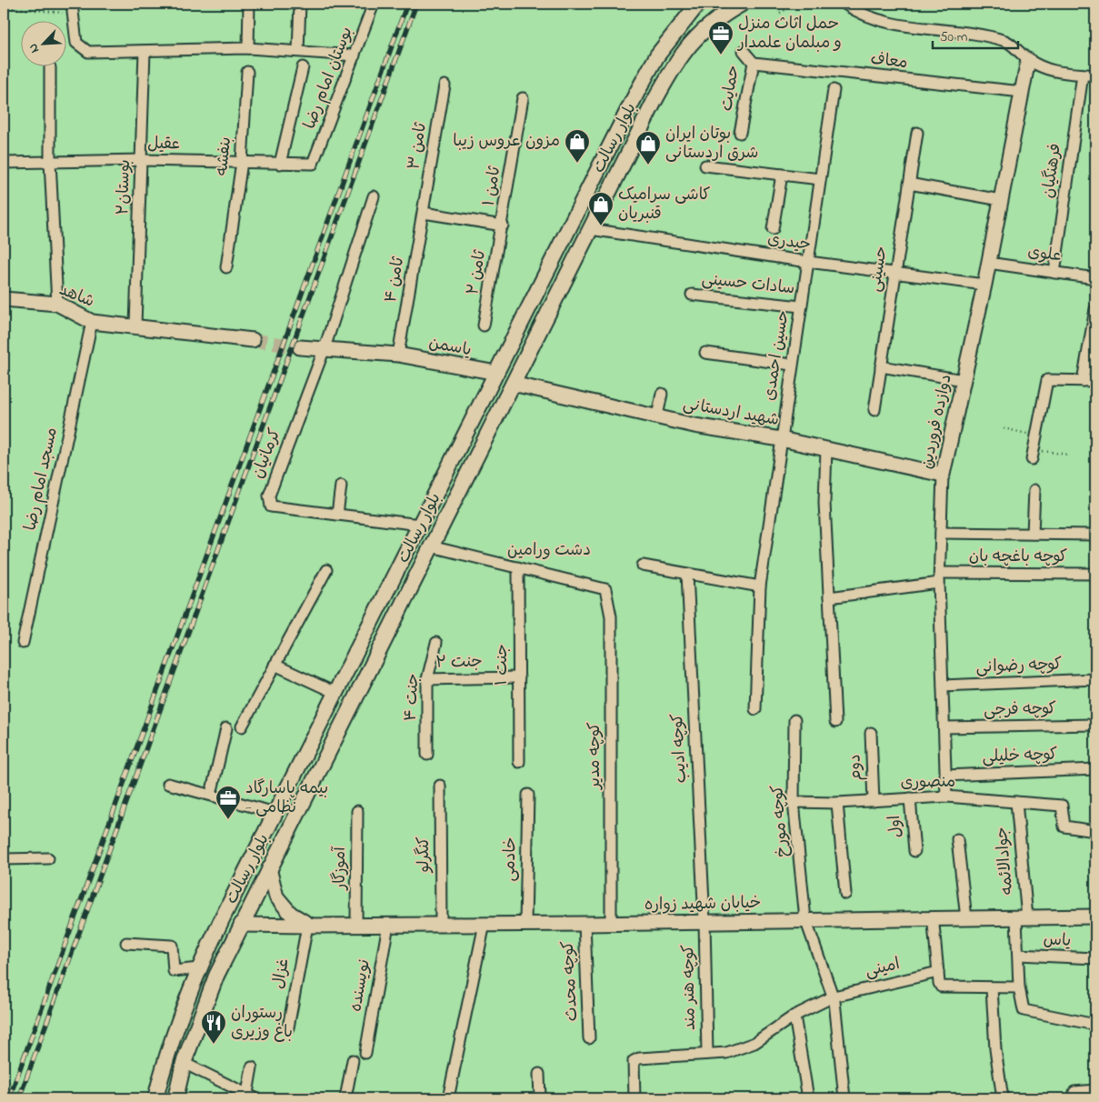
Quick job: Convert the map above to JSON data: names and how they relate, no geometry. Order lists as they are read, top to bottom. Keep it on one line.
{"streets":{"main road":["بلوار رسالت"],"street":["معاف","بوستان امام رضا","حمایت","عقیل","ثامن ۳","بنفشه","فرهنگیان","ثامن ۱","بوستان۲","حیدری","علوی","حسینی","ثامن ۲","ثامن ۴","سادات حسینی","شاهد","یاسمن","حسین احمدی","شهید اردستانی","دوازده فروردین","کرمانیان","مسجد امام رضا","کوچه باغچه بان","جنت ۲","جنت ۱","کوچه رضوانی","جنت ۴","کوچه فرجی","کوچه ادیب","کوچه مدیر","کوچه خلیلی","دوم","منصوری","کوچه مورخ","اول","کنگرلو","خادمی","جوادالائمه","آموزگار","خیابان شهید زواره","یاس","امینی","غزال","کوچه محدث","نویسنده","کوچه هنر مند"]},"crossings":[["معاف","حمایت"],["معاف","دوازده فروردین"],["بوستان امام رضا","عقیل"],["بلوار رسالت","حیدری"],["بلوار رسالت","یاسمن"],["بلوار رسالت","شهید اردستانی"],["بلوار رسالت","کرمانیان"],["بلوار رسالت","خیابان شهید زواره"],["عقیل","بنفشه"],["عقیل","بوستان۲"],["ثامن ۳","ثامن ۴"],["فرهنگیان","علوی"],["ثامن ۱","ثامن ۲"],["بوستان۲","شاهد"],["حیدری","حسینی"],["حیدری","حسین احمدی"],["حیدری","دوازده فروردین"],["علوی","دوازده فروردین"],["ثامن ۴","یاسمن"],["سادات حسینی","حسین احمدی"],["شاهد","مسجد امام رضا"],["یاسمن","کرمانیان"],["حسین احمدی","شهید اردستانی"],["شهید اردستانی","دوازده فروردین"],["دوازده فروردین","کوچه باغچه بان"],["دوازده فروردین","کوچه رضوانی"],["دوازده فروردین","کوچه فرجی"],["دوازده فروردین","کوچه خلیلی"],["دوازده فروردین","منصوری"],["جنت ۲","جنت ۱"],["جنت ۲","جنت ۴"],["جنت ۱","کوچه مدیر"],["کوچه ادیب","خیابان شهید زواره"],["کوچه ادیب","کوچه هنر مند"],["کوچه مدیر","خیابان شهید زواره"],["دوم","منصوری"],["منصوری","کوچه مورخ"],["منصوری","اول"],["منصوری","جوادالائمه"],["کوچه مورخ","خیابان شهید زواره"],["کوچه مورخ","امینی"],["کنگرلو","خیابان شهید زواره"],["خادمی","خیابان شهید زواره"],["جوادالائمه","خیابان شهید زواره"],["جوادالائمه","یاس"],["آموزگار","خیابان شهید زواره"],["خیابان شهید زواره","غزال"],["خیابان شهید زواره","کوچه محدث"],["خیابان شهید زواره","نویسنده"],["خیابان شهید زواره","کوچه هنر مند"],["امینی","کوچه هنر مند"]],"parks":["دشت ورامین"],"places":{"office":["حمل اثاث منزل و مبلمان علمدار","بیمه پاسارگاد - نظامی"],"shop":["مزون عروس زیبا","بوتان ایران شرق اردستانی","کاشی سرامیک قنبریان"],"restaurant":["رستوران باغ وزیری"]},"scale_bar":"50 m","north":"bottom left"}
